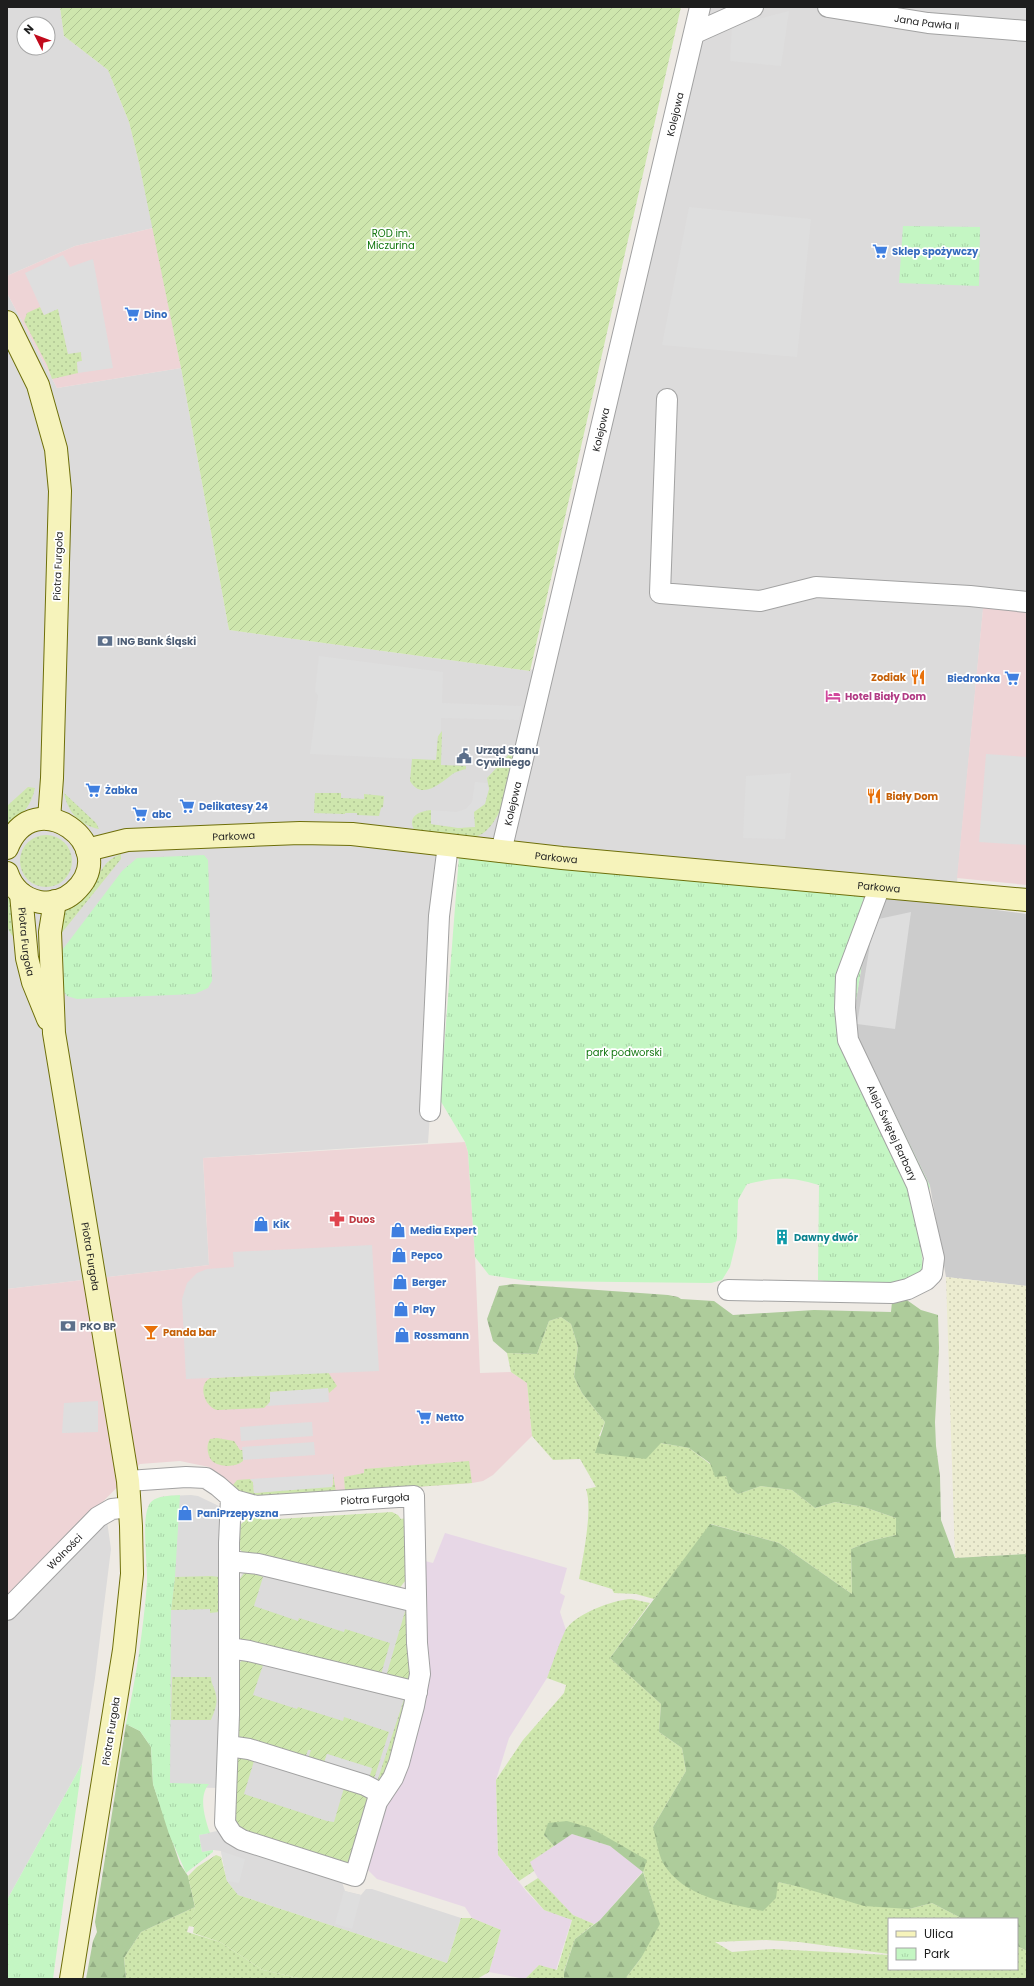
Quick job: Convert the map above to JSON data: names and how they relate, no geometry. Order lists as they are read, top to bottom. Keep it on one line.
{"streets":{"main road":["Piotra Furgoła","Parkowa"],"street":["Jana Pawła II","Kolejowa","Aleja Świętej Barbary","Wolności"]},"crossings":[["Kolejowa","Parkowa"],["Piotra Furgoła","Wolności"],["Parkowa","Aleja Świętej Barbary"]],"parks":["ROD im. Miczurina","park podworski"],"places":{"supermarket":["Sklep spożywczy","Dino","Biedronka","Żabka","Delikatesy 24","abc","Netto"],"bank":["ING Bank Śląski","PKO BP"],"restaurant":["Zodiak","Biały Dom"],"hotel":["Hotel Biały Dom"],"public building":["Urząd Stanu Cywilnego"],"pharmacy":["Duos"],"shop":["KiK","Media Expert","Pepco","Berger","Play","Rossmann","PaniPrzepyszna"],"building":["Dawny dwór"],"bar":["Panda bar"]},"legend":["Ulica","Park"],"north":"top left"}
